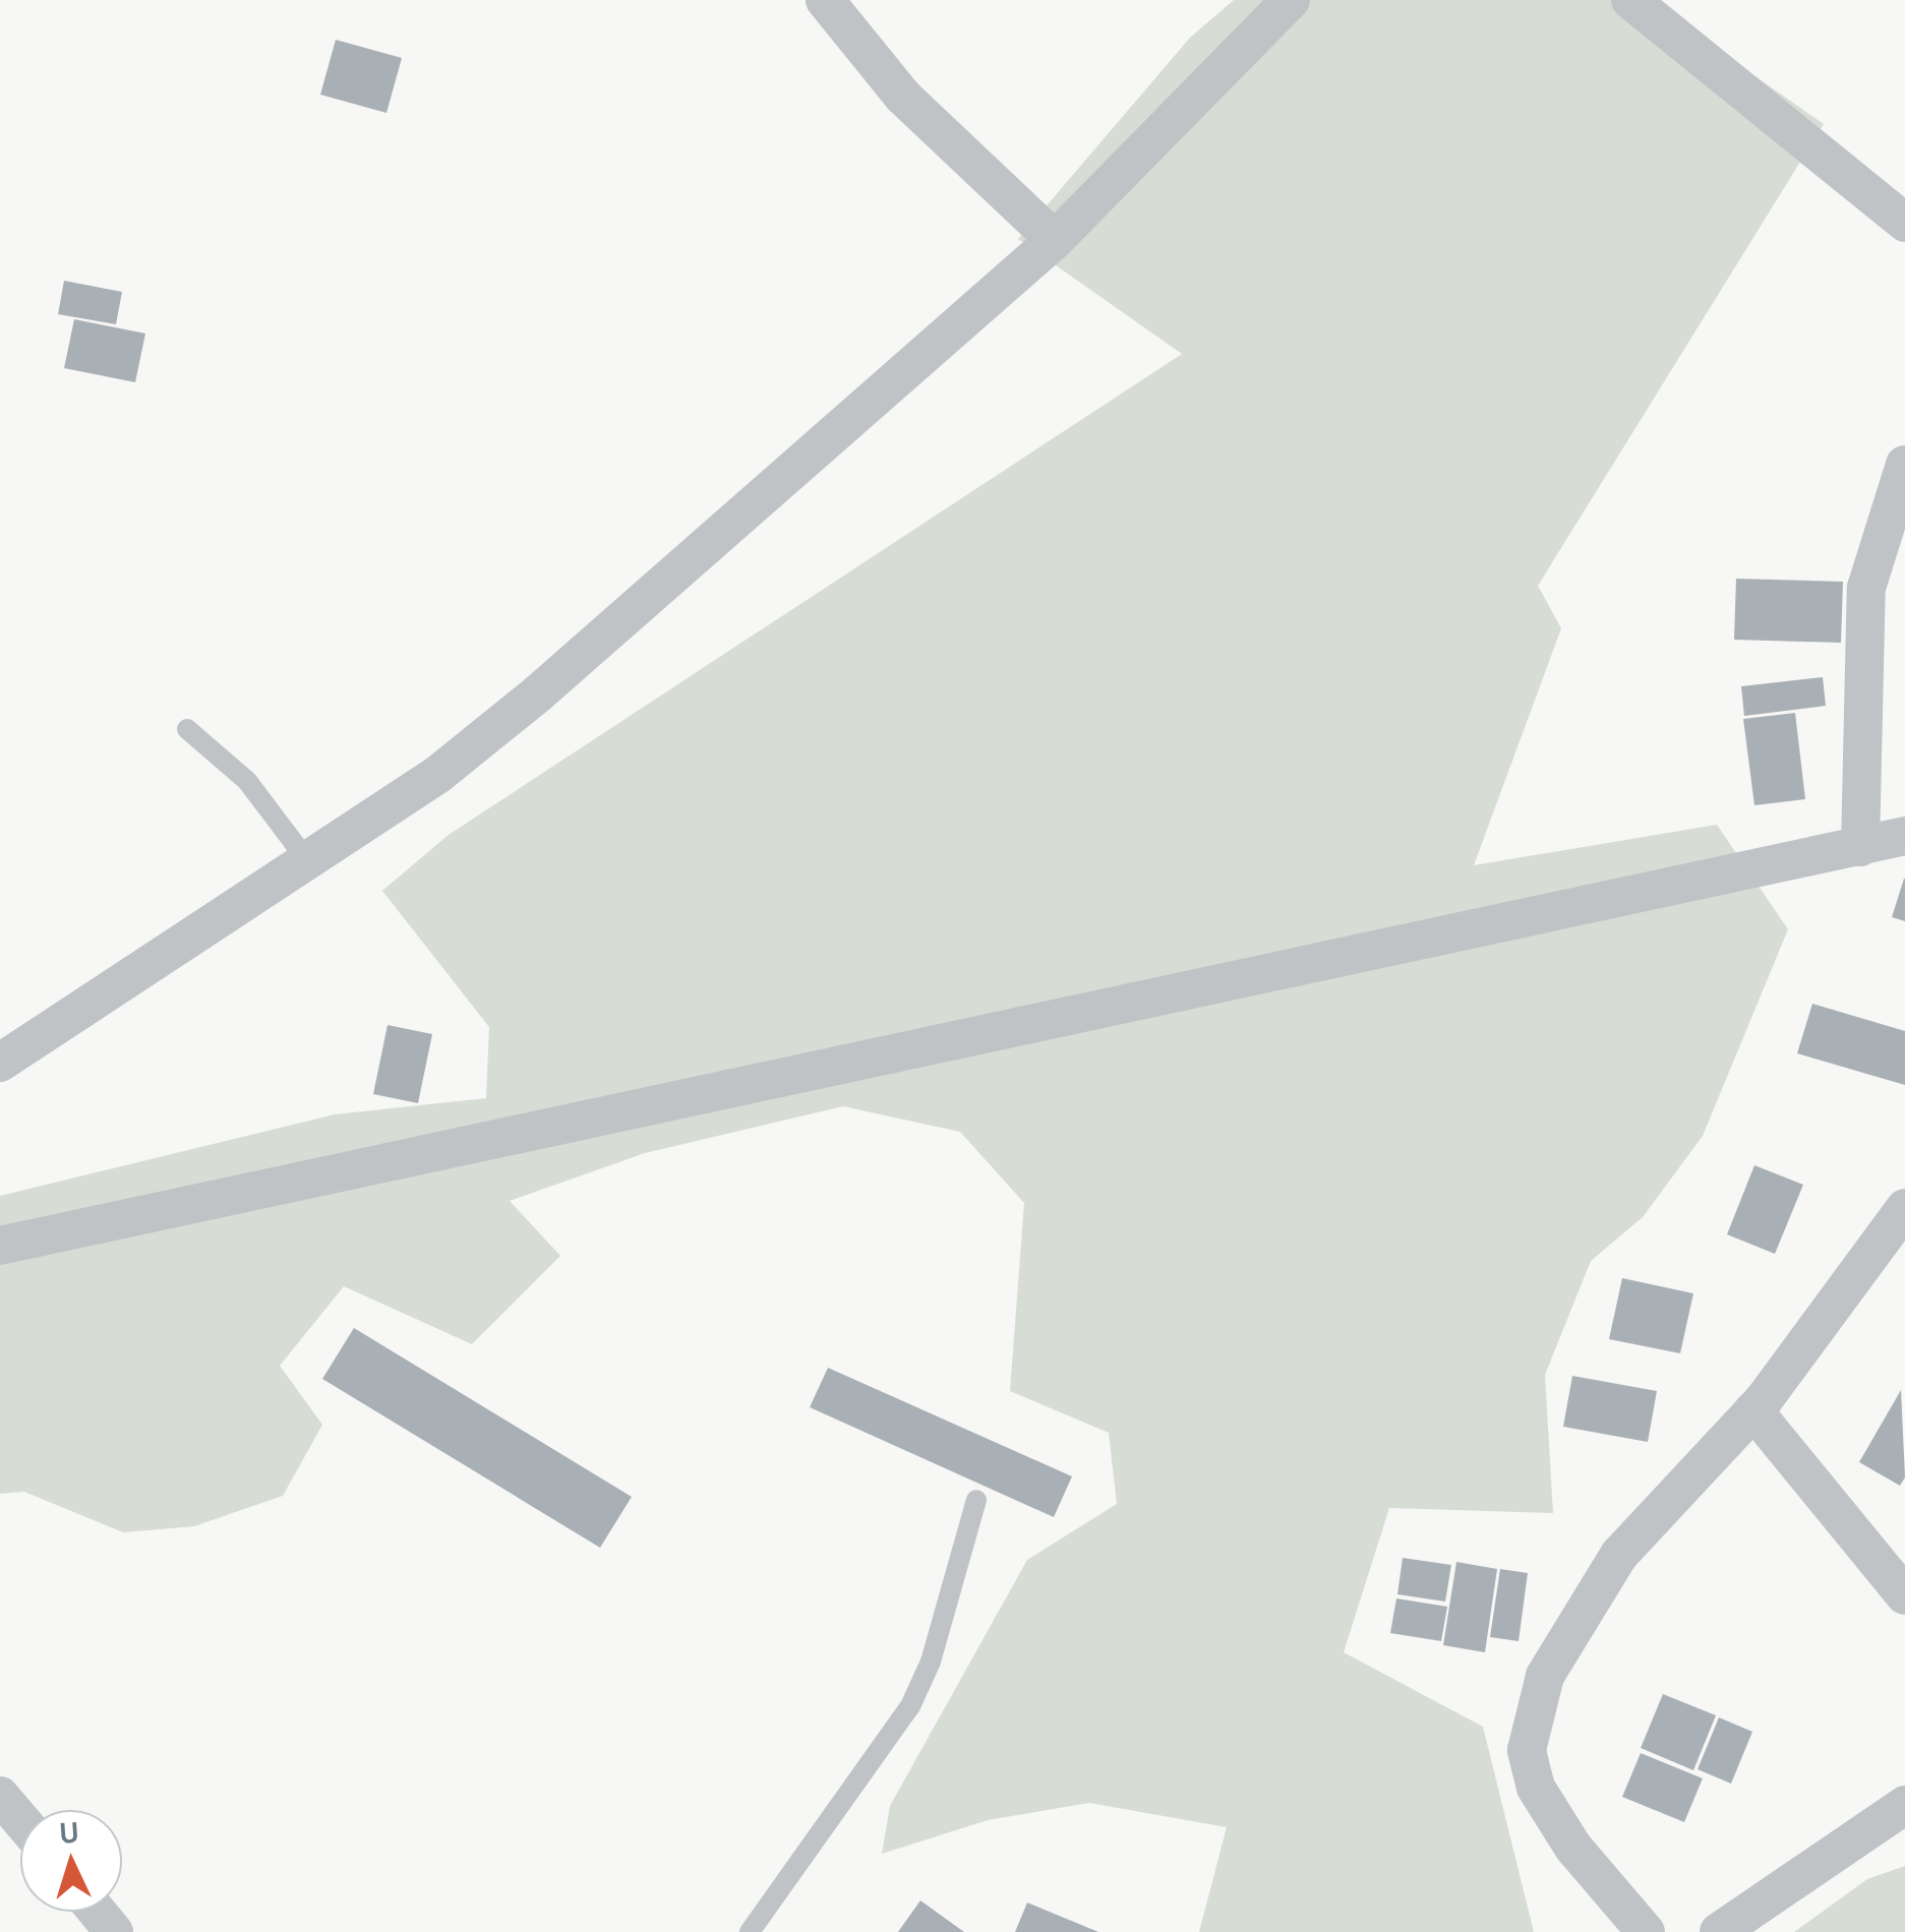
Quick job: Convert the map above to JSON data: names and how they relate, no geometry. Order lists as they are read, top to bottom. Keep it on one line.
{"north":"top"}
